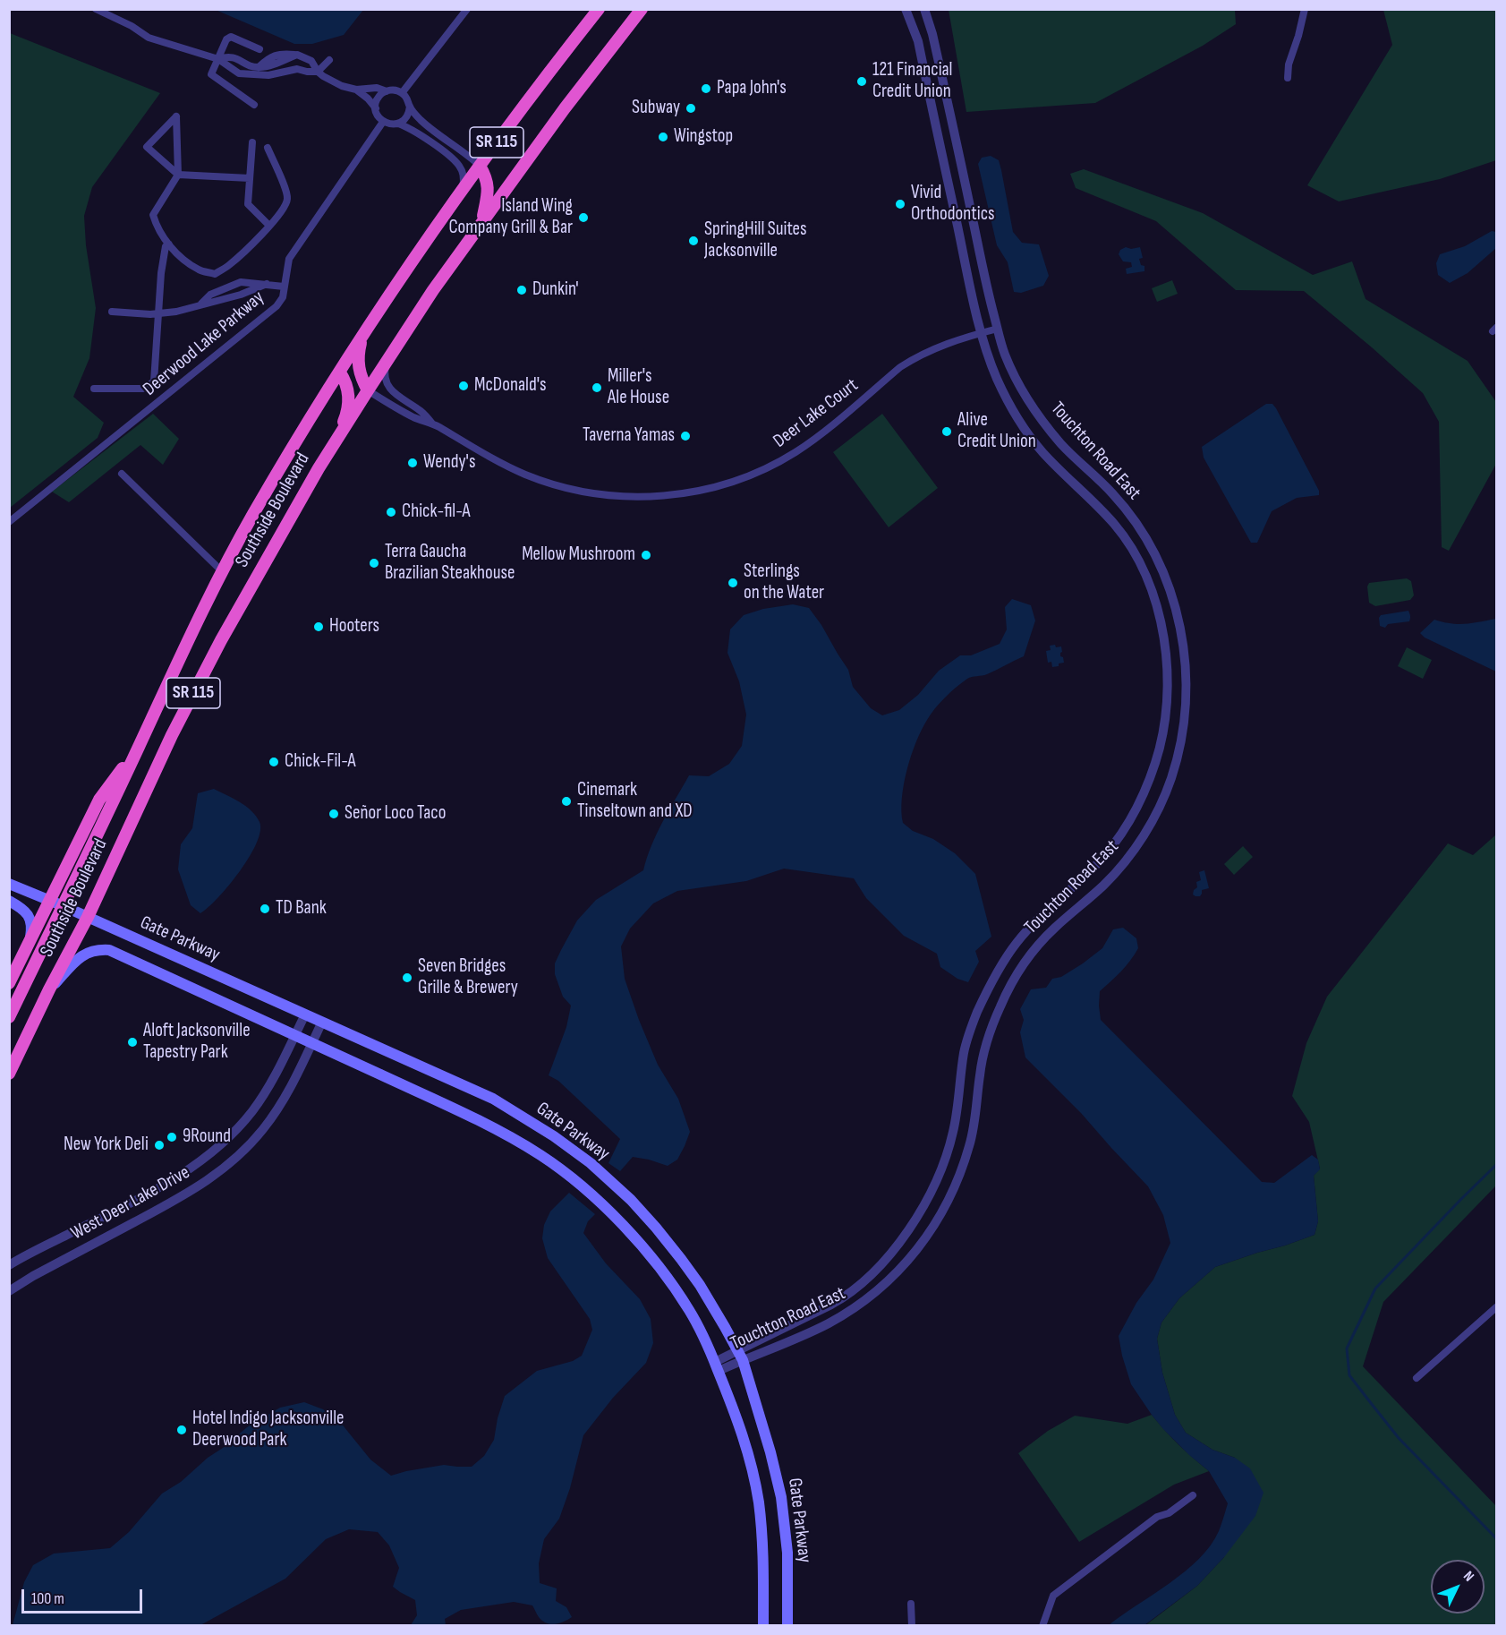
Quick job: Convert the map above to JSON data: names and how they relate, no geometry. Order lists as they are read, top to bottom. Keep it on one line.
{"streets":{"highway":["SR 115","Southside Boulevard"],"main road":["Gate Parkway"],"street":["Deerwood Lake Parkway","Deer Lake Court","Touchton Road East","West Deer Lake Drive"]},"crossings":[["Deer Lake Court","Touchton Road East"],["Deer Lake Court","Southside Boulevard"],["Touchton Road East","Gate Parkway"],["Southside Boulevard","Gate Parkway"],["Gate Parkway","West Deer Lake Drive"]],"places":["121 Financial Credit Union","Papa John's","Subway","Wingstop","Vivid Orthodontics","Island Wing Company Grill & Bar","SpringHill Suites Jacksonville","Dunkin'","McDonald's","Miller's Ale House","Alive Credit Union","Taverna Yamas","Wendy's","Chick-fil-A","Mellow Mushroom","Terra Gaucha Brazilian Steakhouse","Sterlings on the Water","Hooters","Chick-Fil-A","Cinemark Tinseltown and XD","Señor Loco Taco","TD Bank","Seven Bridges Grille & Brewery","Aloft Jacksonville Tapestry Park","9Round","New York Deli","Hotel Indigo Jacksonville Deerwood Park"],"scale_bar":"100 m","north":"top right"}
